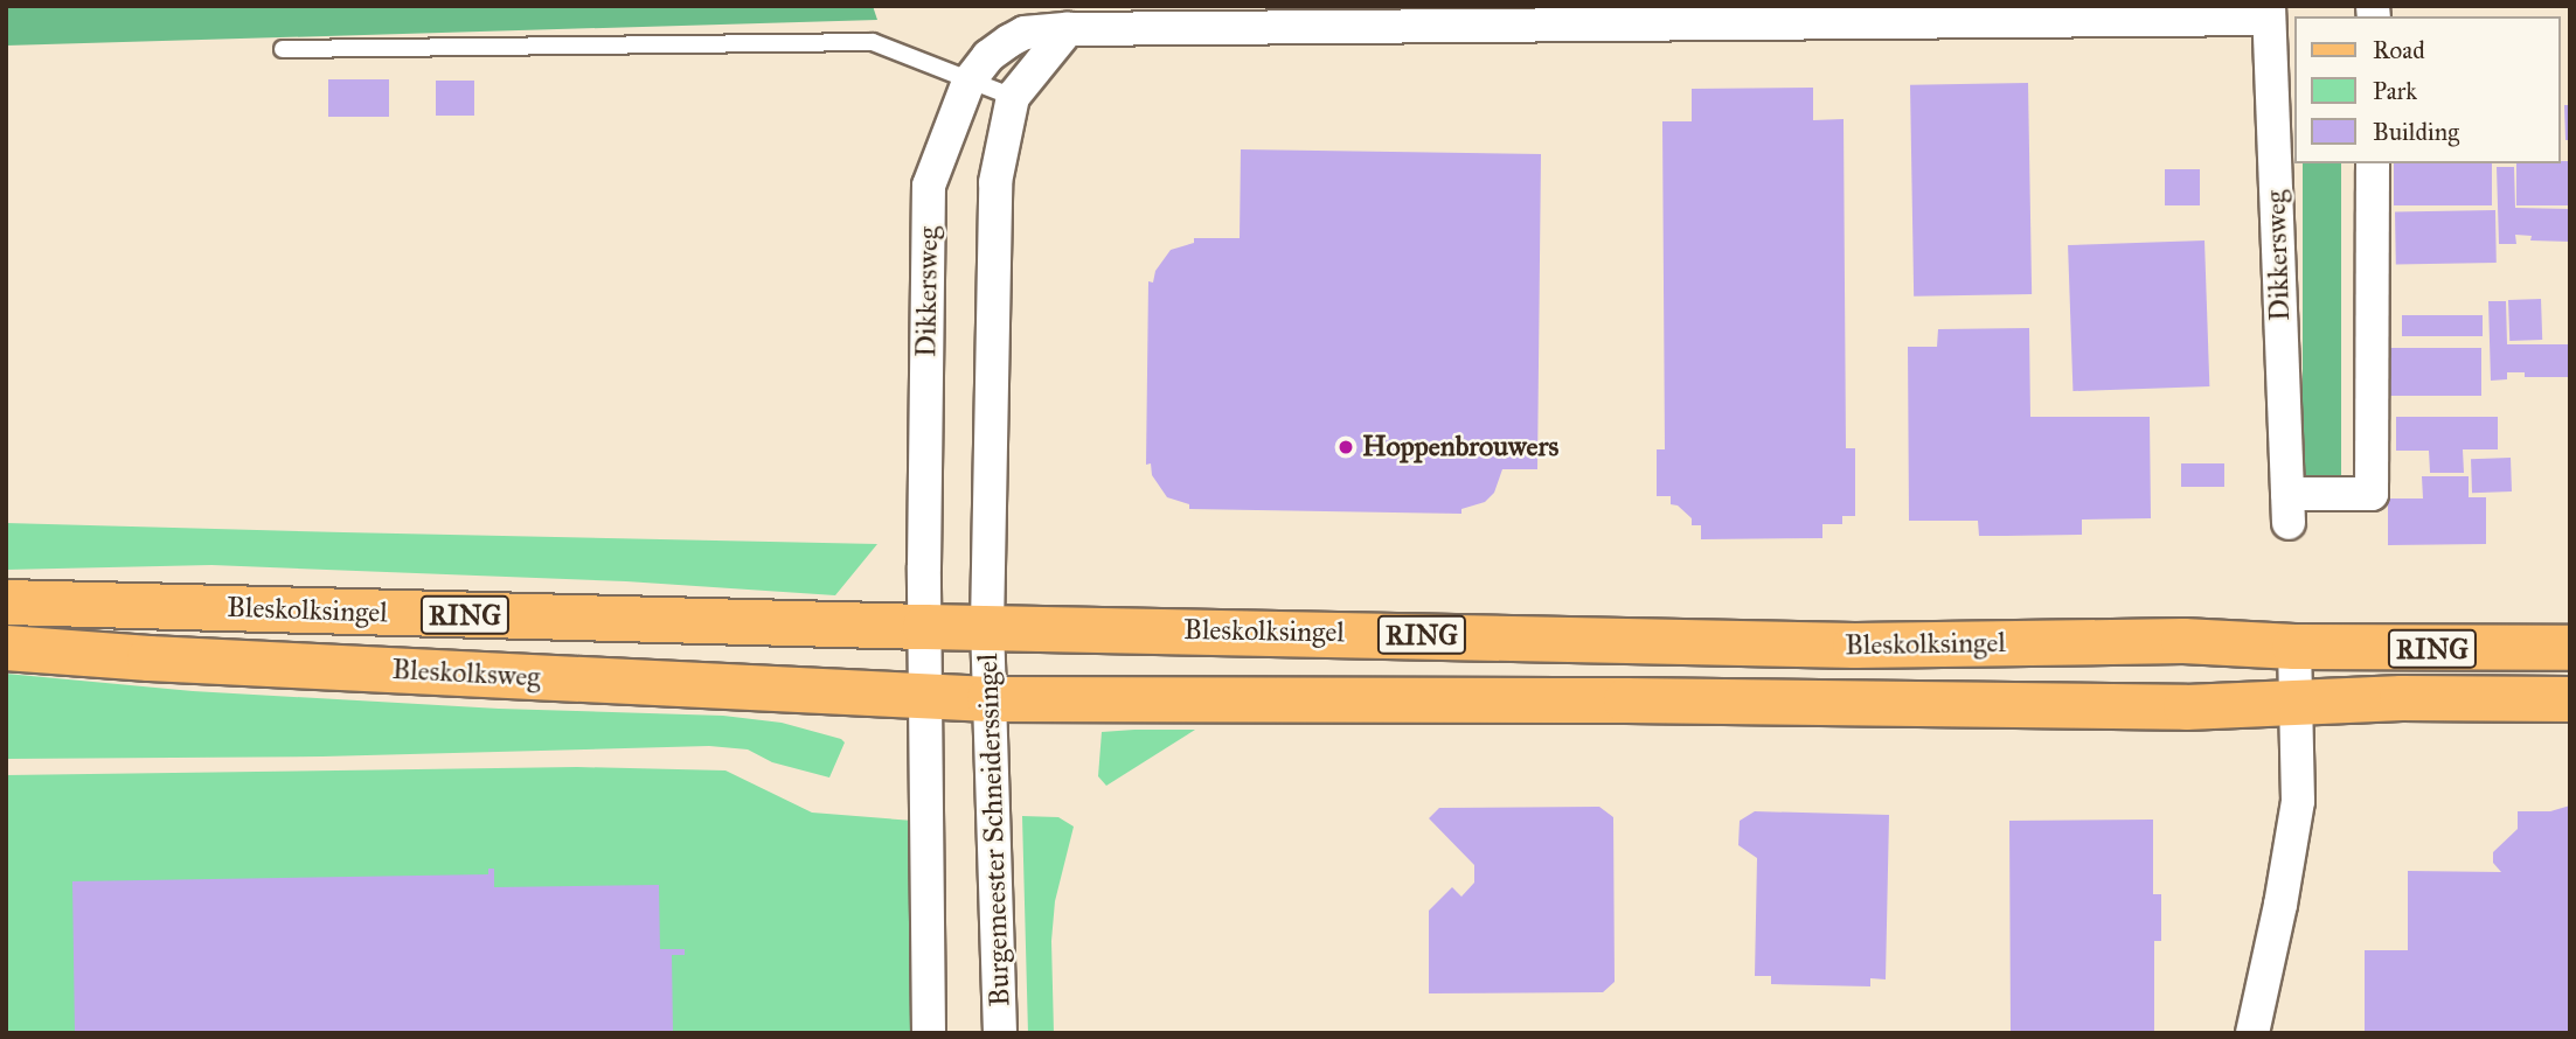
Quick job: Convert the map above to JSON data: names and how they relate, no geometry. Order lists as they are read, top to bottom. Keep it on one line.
{"streets":{"main road":["Bleskolksingel","RING","Bleskolksweg"],"street":["Dikkersweg","Burgemeester Schneiderssingel"]},"crossings":[["Dikkersweg","Bleskolksingel"],["Bleskolksingel","Bleskolksweg"],["Bleskolksingel","Burgemeester Schneiderssingel"]],"places":["Hoppenbrouwers"],"legend":["Road","Park","Building"]}
